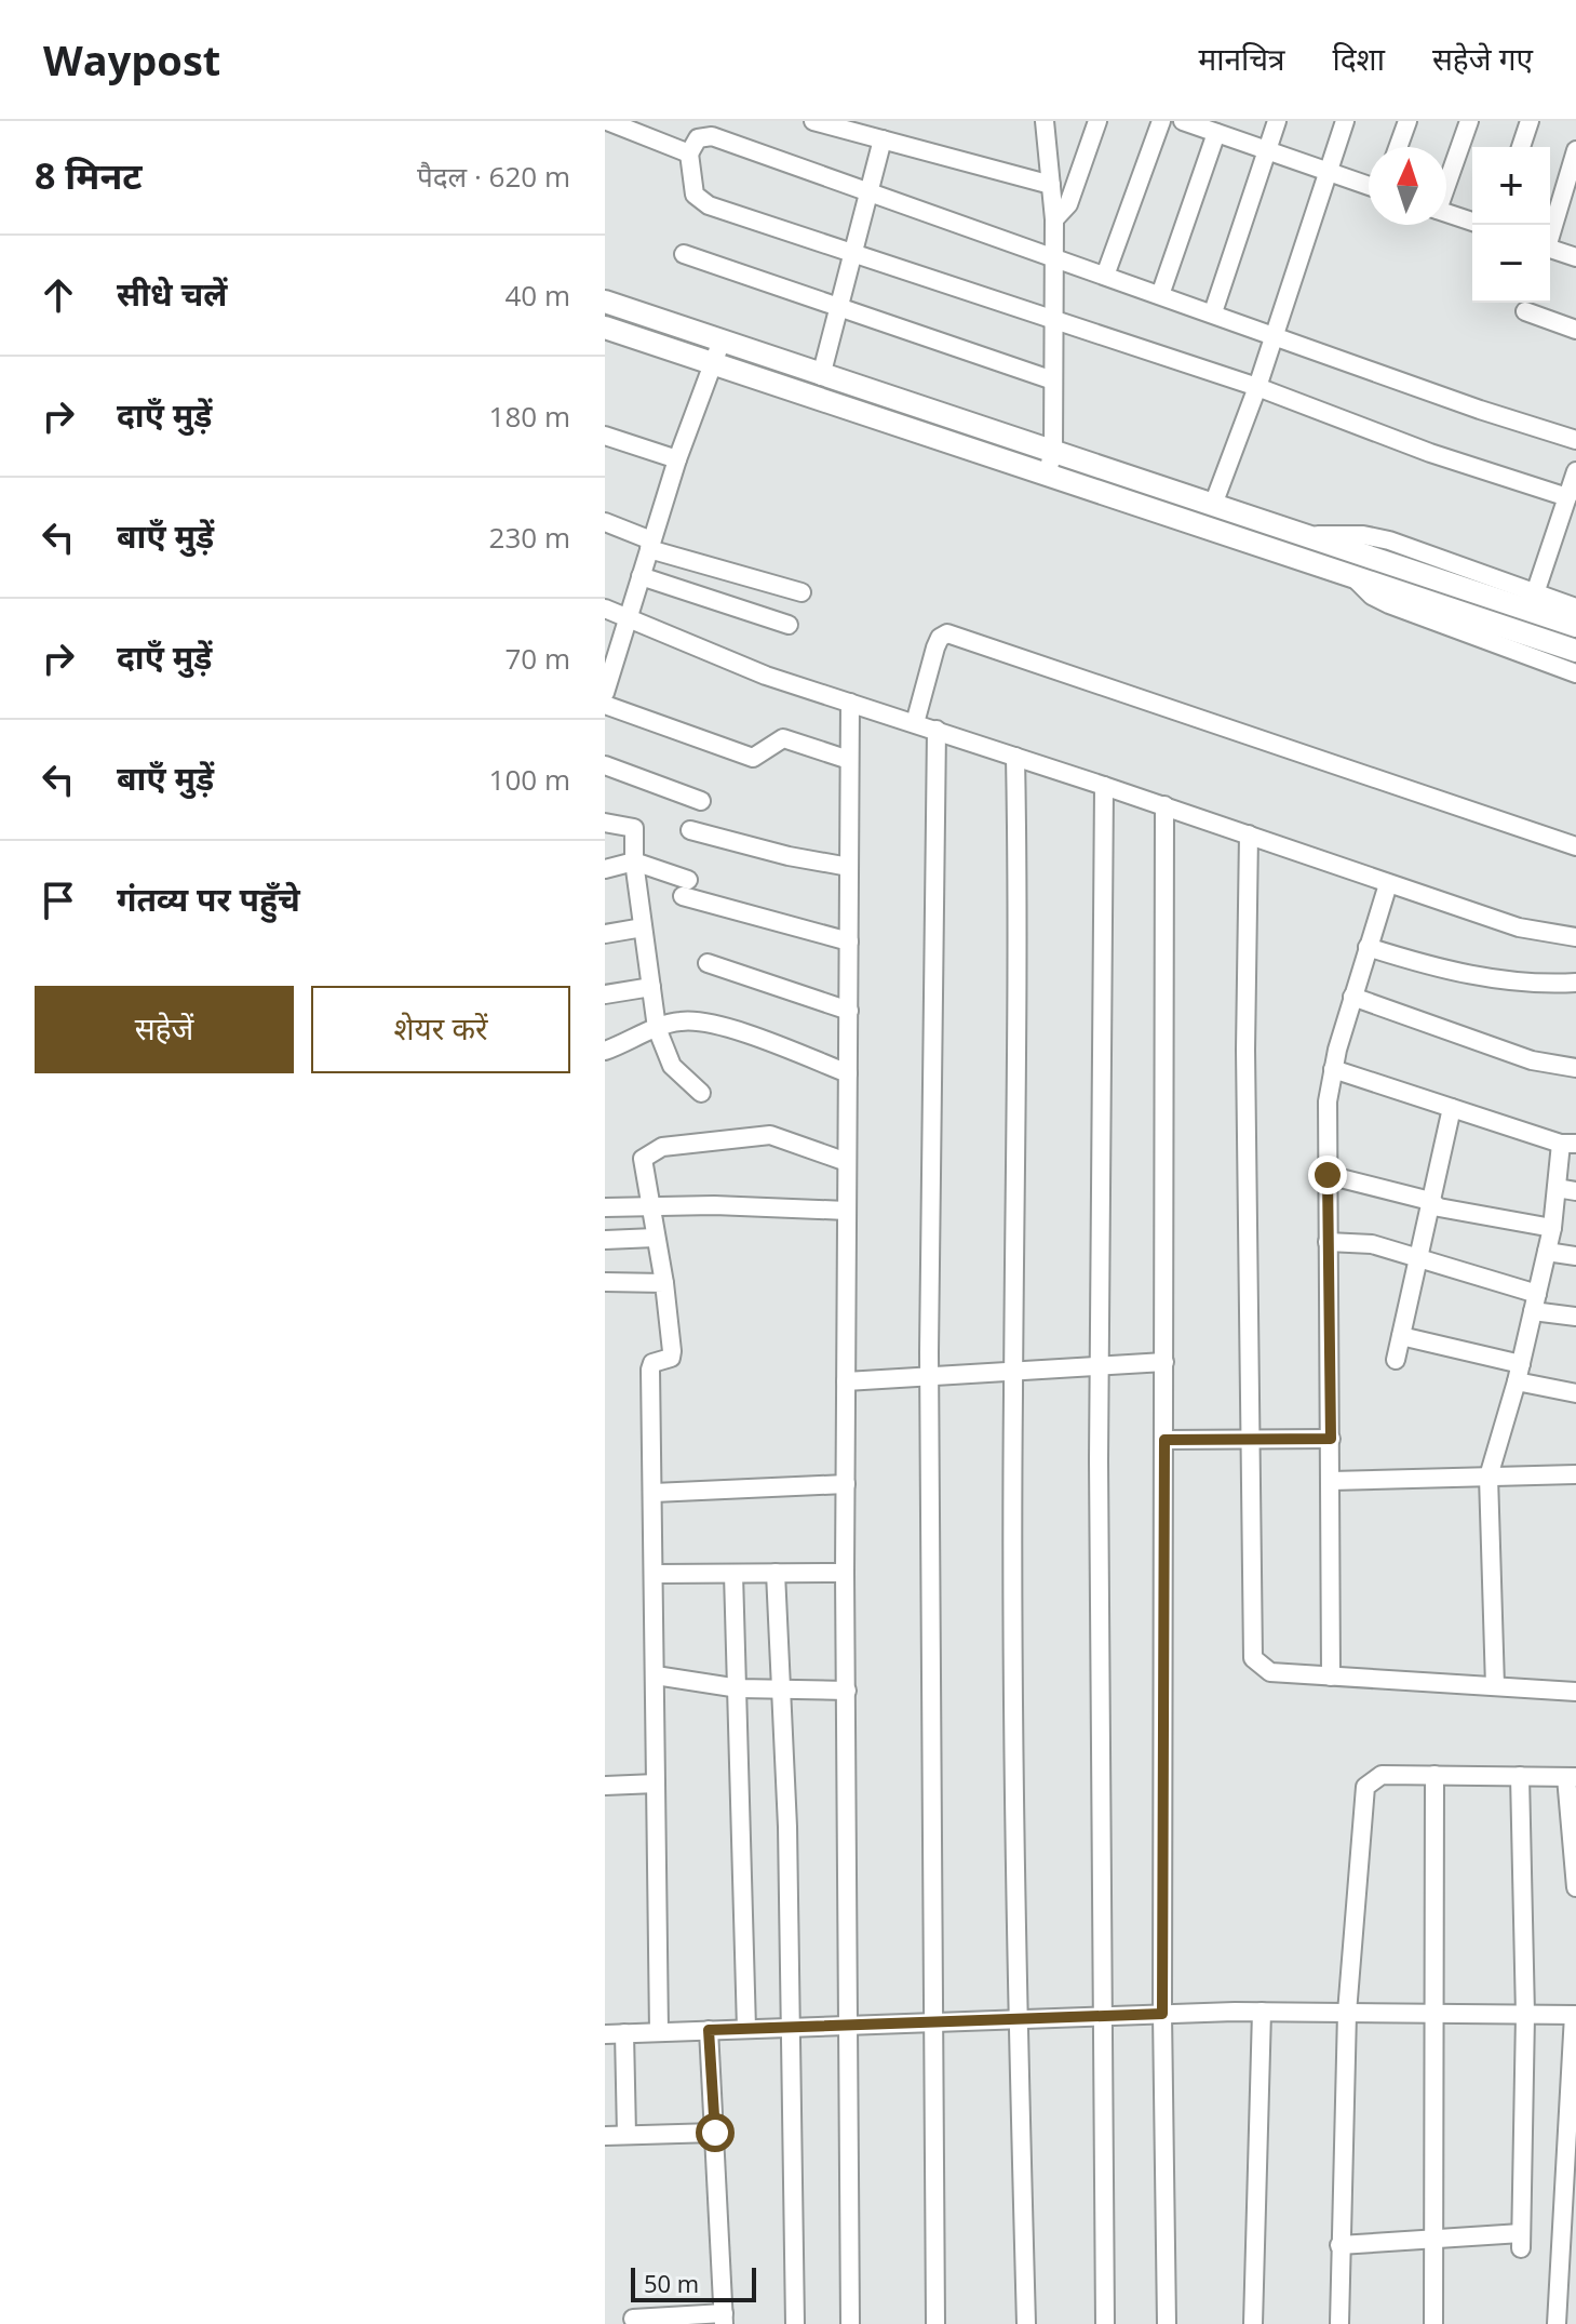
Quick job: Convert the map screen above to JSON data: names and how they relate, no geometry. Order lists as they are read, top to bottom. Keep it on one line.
{"scale_bar":"50 m","north":"top","page":{"header":"Waypost","nav":["मानचित्र","दिशा","सहेजे गए"],"heading":["8 मिनट","पैदल · 620 m"],"map_buttons":["+","−"],"list":[["सीधे चलें","40 m"],["दाएँ मुड़ें","180 m"],["बाएँ मुड़ें","230 m"],["दाएँ मुड़ें","70 m"],["बाएँ मुड़ें","100 m"],"गंतव्य पर पहुँचे"],"buttons":["सहेजें","शेयर करें"],"scale":"50 m"}}
